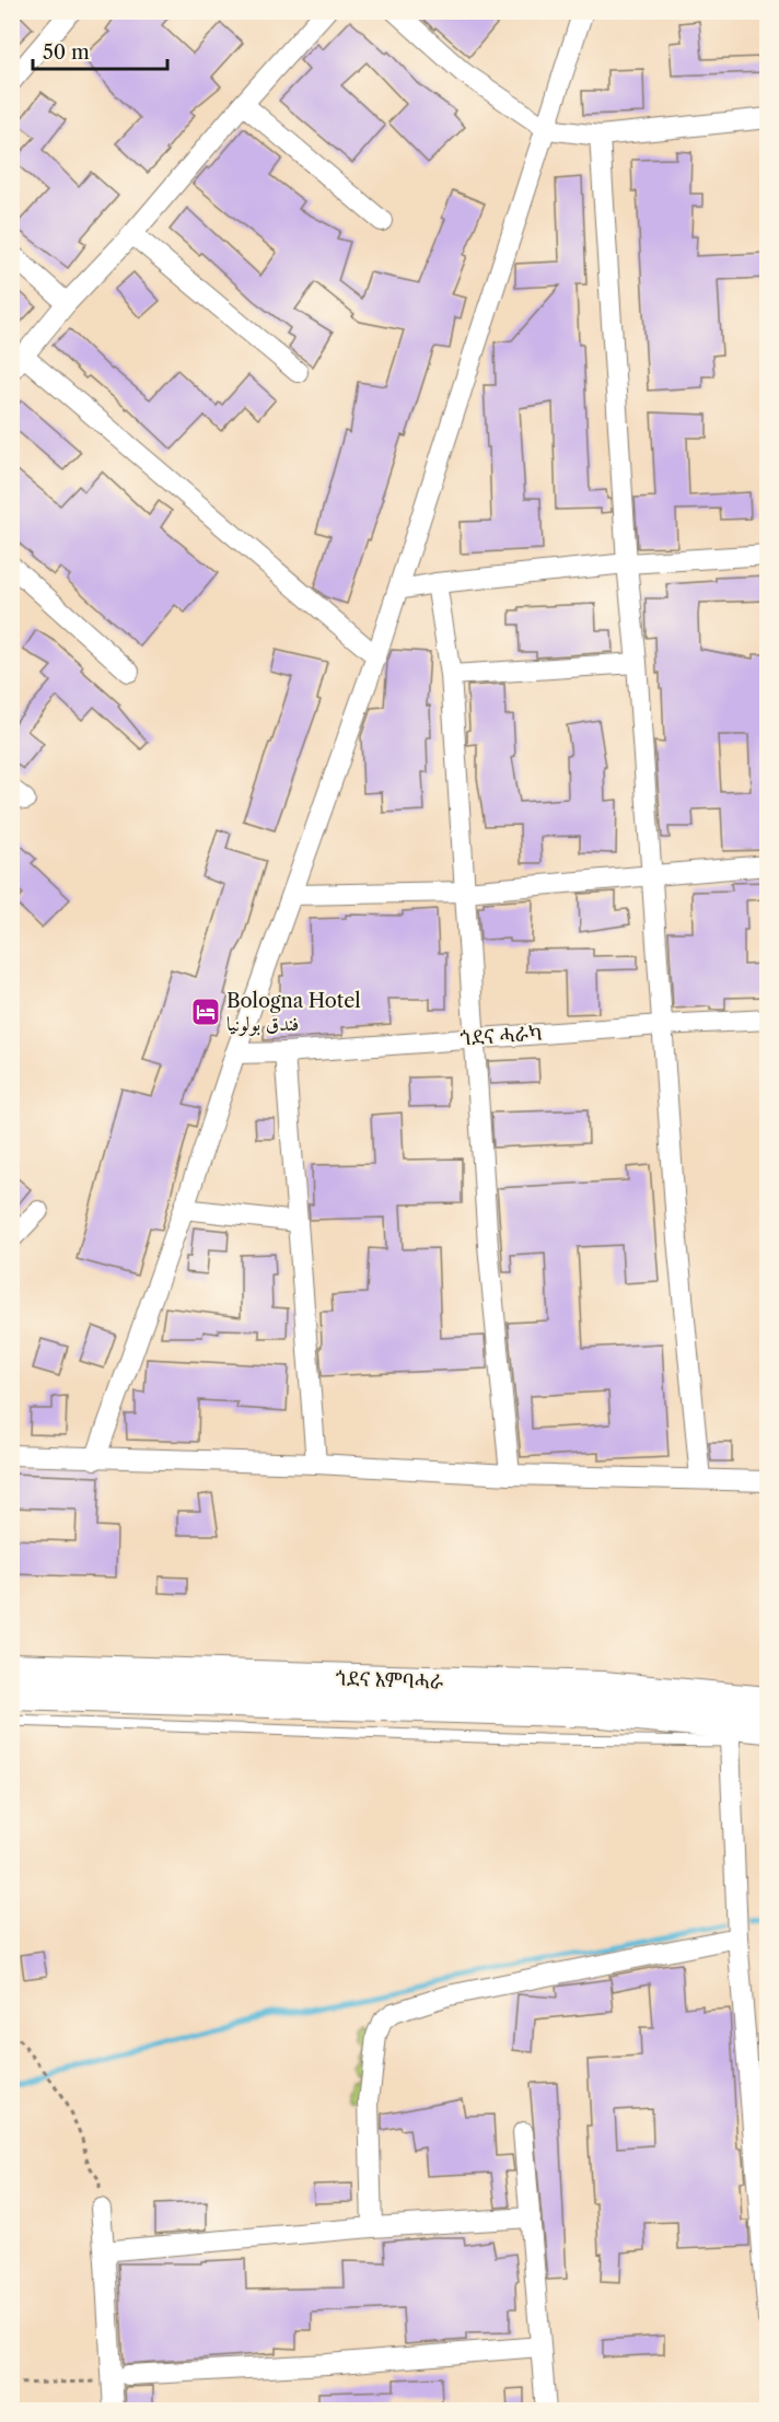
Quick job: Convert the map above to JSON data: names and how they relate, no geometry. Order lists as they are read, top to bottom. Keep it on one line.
{"streets":{"main road":["ጎደና እምባሓራ"],"street":["ጎደና ሓራካ"]},"places":{"hotel":["Bologna Hotel فندق بولونيا"]},"scale_bar":"50 m"}
